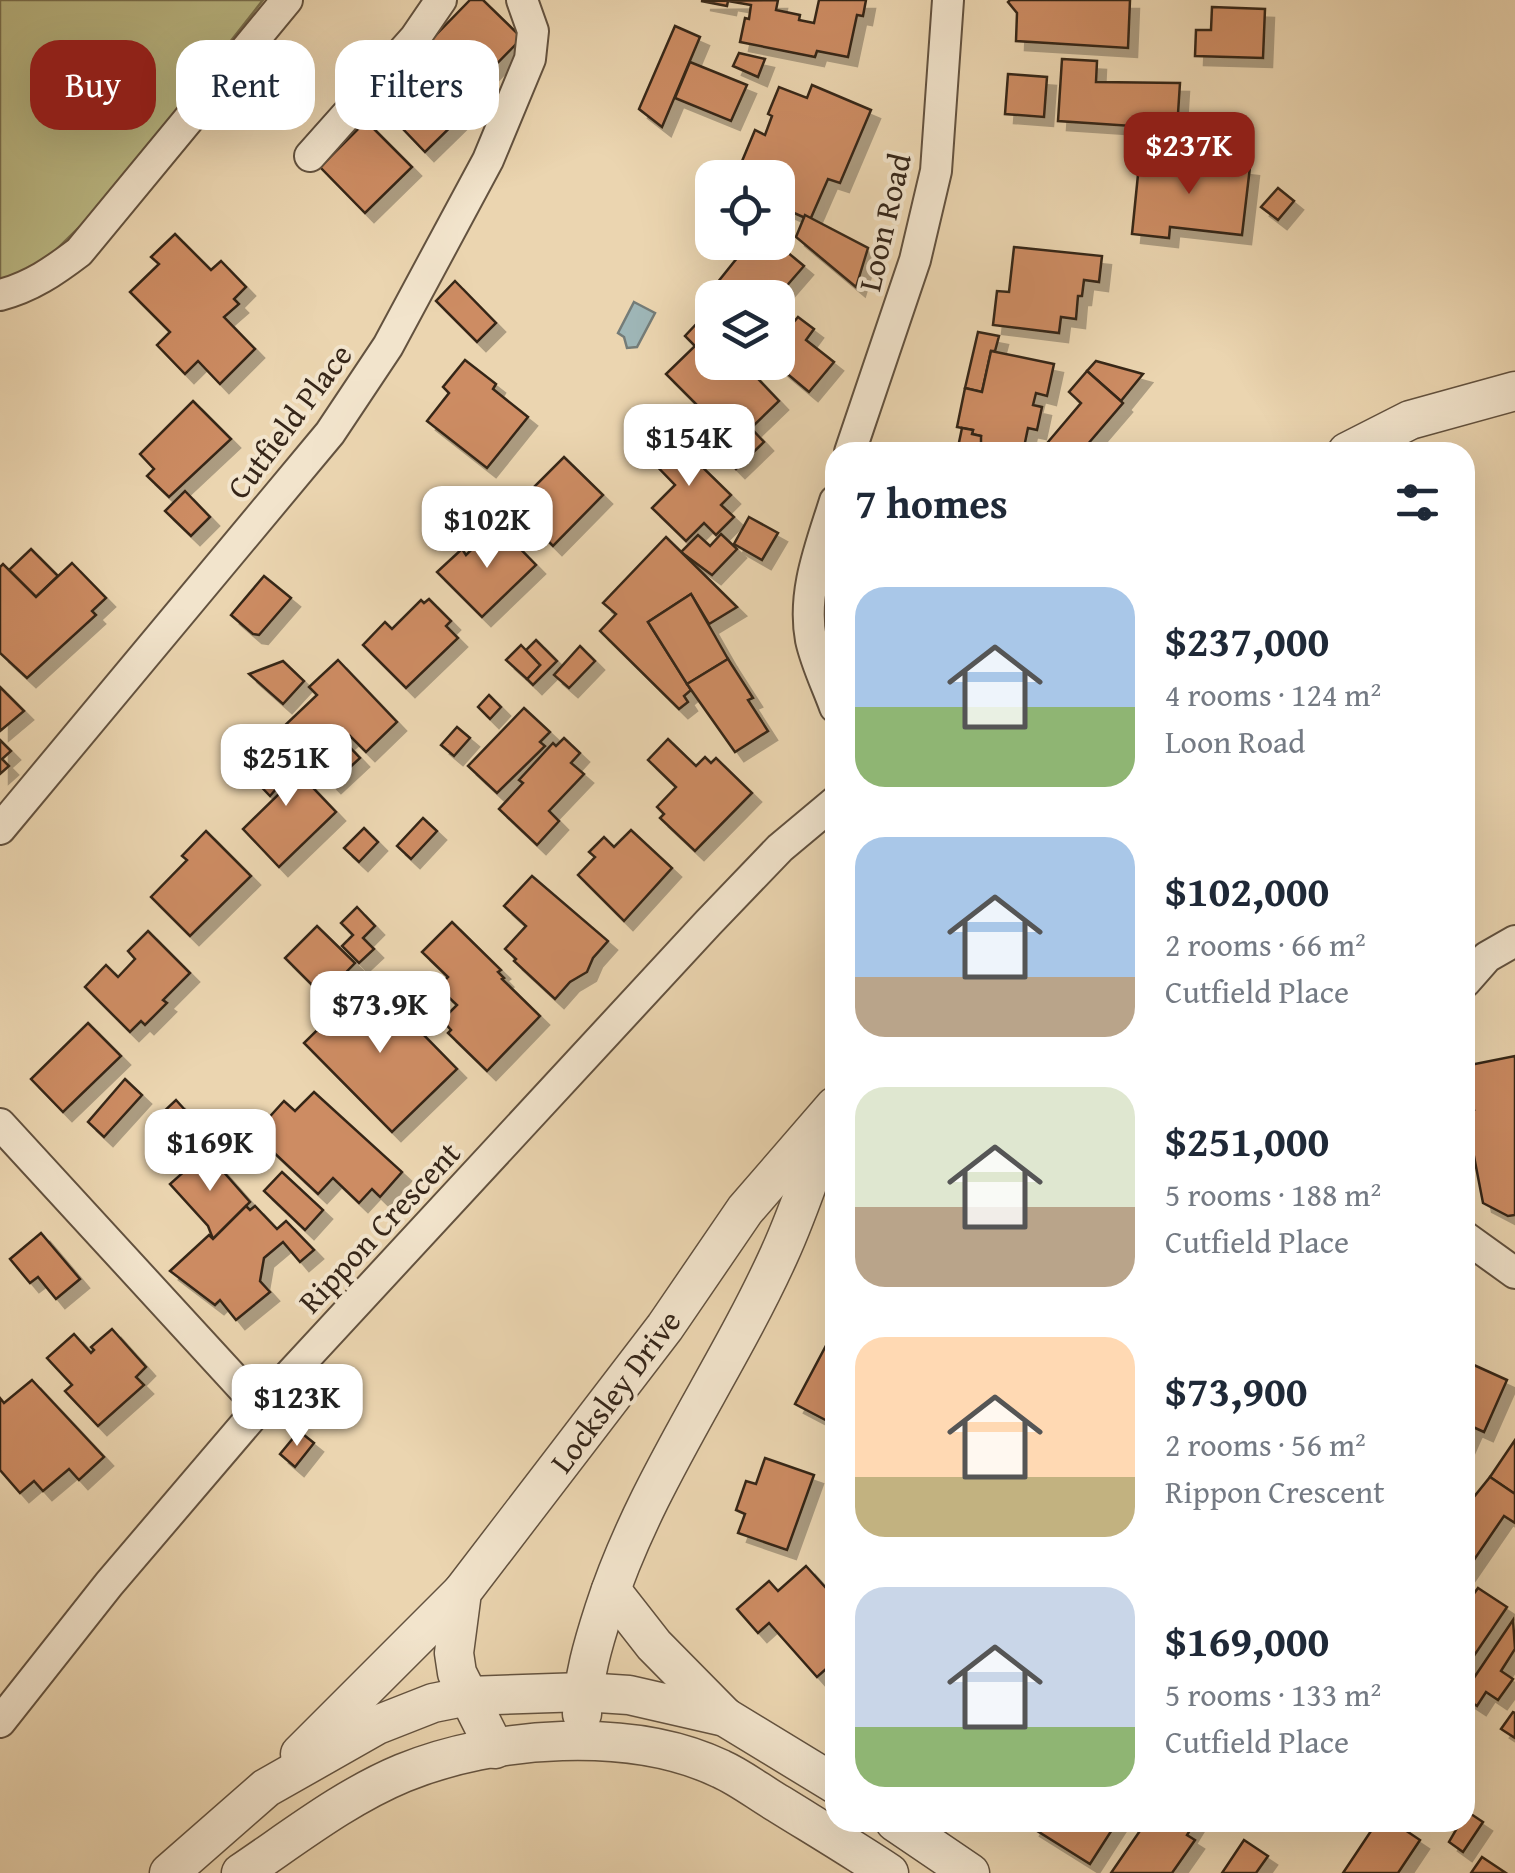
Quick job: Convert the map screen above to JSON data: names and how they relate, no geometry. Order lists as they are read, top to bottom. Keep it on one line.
{"streets":{"street":["Loon Road","Cutfield Place","Rippon Crescent","Locksley Drive"]},"page":{"chip":["Buy","Rent","Filters"],"price":["$237K","$154K","$102K","$251K","$73.9K","$169K","$123K"],"heading":"7 homes","list":[{"name":"$237,000","note":"4 rooms · 124 m² · Loon Road"},{"name":"$102,000","note":"2 rooms · 66 m² · Cutfield Place"},{"name":"$251,000","note":"5 rooms · 188 m² · Cutfield Place"},{"name":"$73,900","note":"2 rooms · 56 m² · Rippon Crescent"},{"name":"$169,000","note":"5 rooms · 133 m² · Cutfield Place"}]}}
